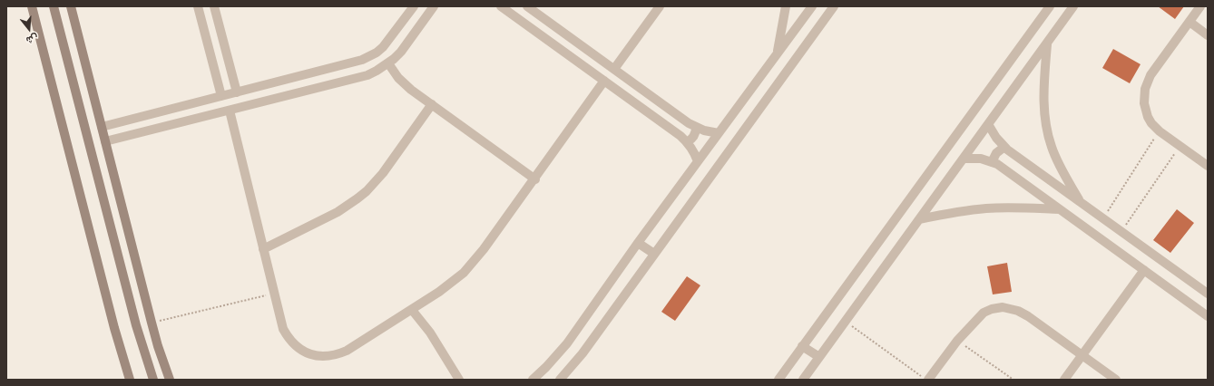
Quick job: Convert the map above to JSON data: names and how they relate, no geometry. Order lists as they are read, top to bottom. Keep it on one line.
{"north":"bottom"}
